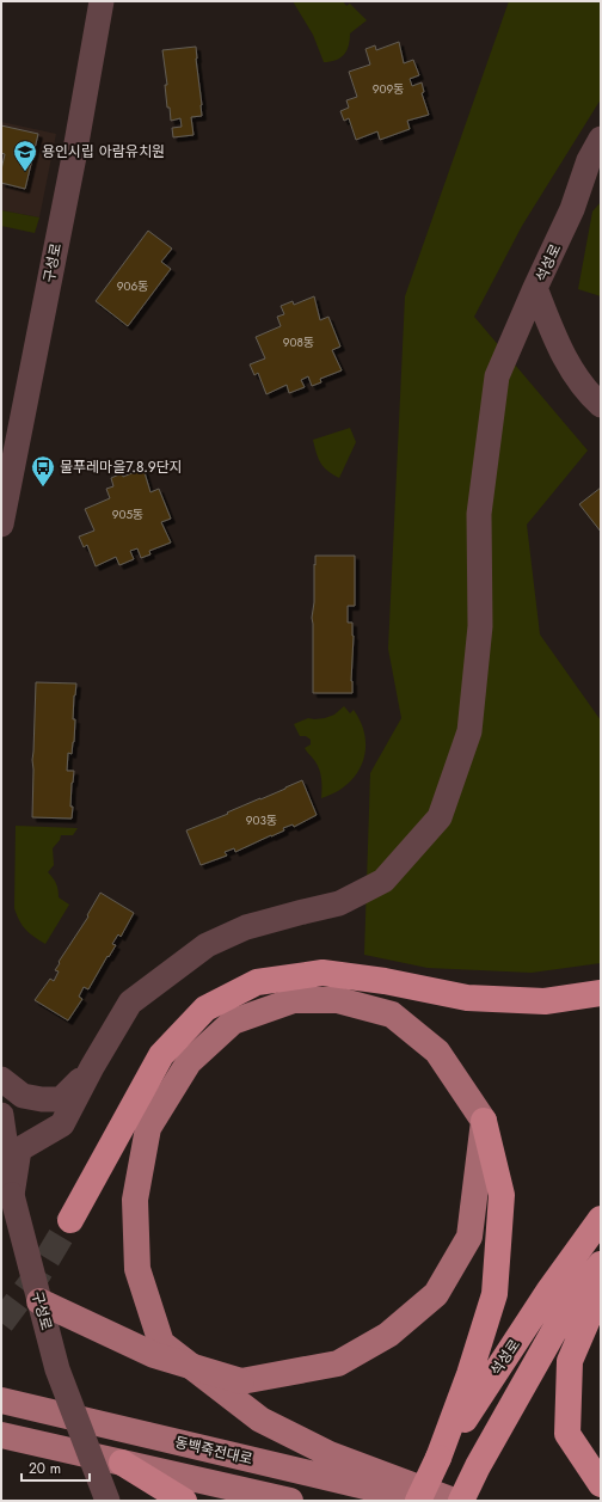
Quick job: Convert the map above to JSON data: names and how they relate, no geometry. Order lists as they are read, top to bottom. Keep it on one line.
{"streets":{"highway":["석성로"],"main road":["동백죽전대로"],"street":["구성로"]},"places":{"school or university":["용인시립 아람유치원"],"bus stop":["물푸레마을7.8.9단지"]},"house_numbers":["909동","906동","908동","905동","903동"],"scale_bar":"20 m"}
